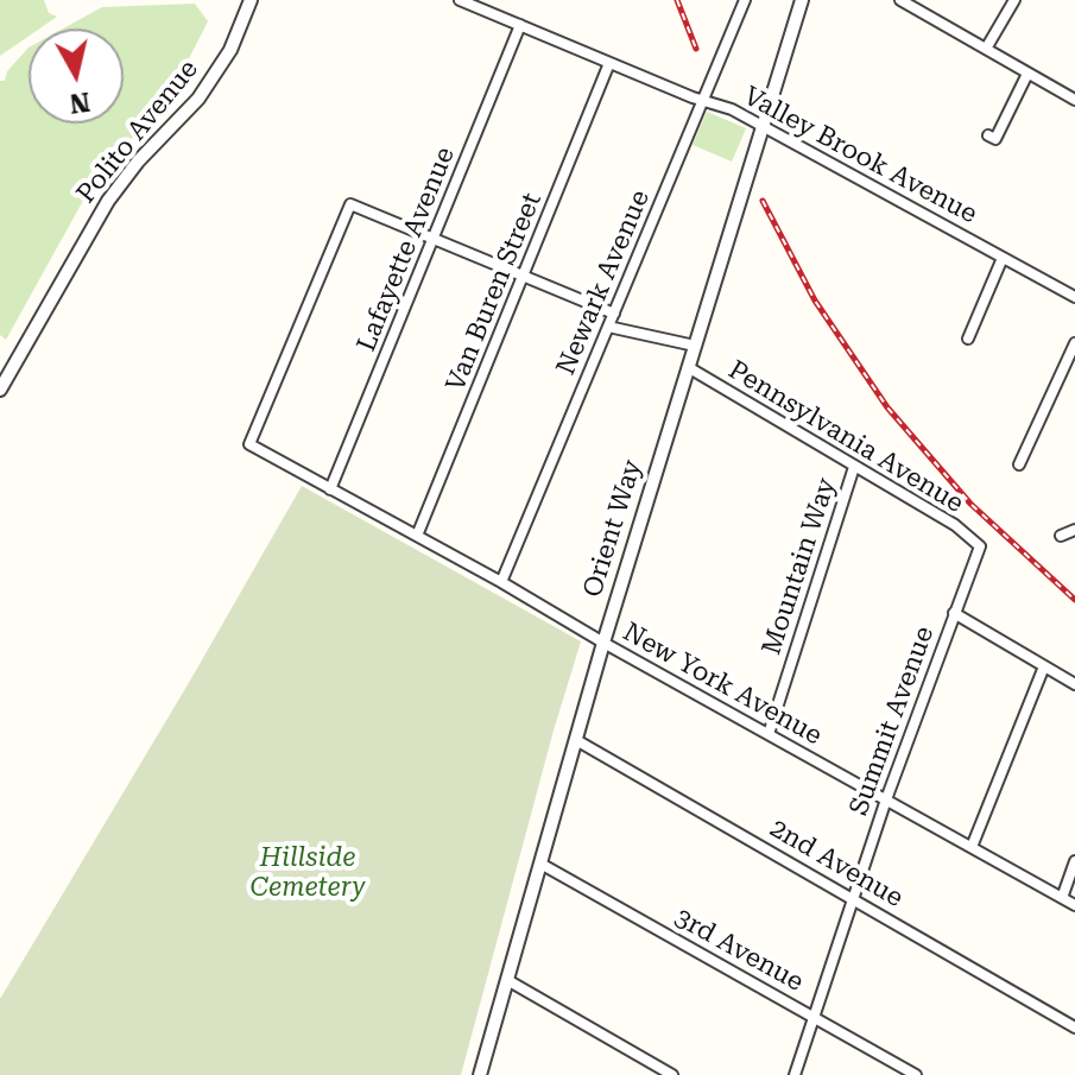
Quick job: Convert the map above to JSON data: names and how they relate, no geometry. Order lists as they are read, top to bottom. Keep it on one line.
{"streets":{"street":["Polito Avenue","Valley Brook Avenue","Lafayette Avenue","Newark Avenue","Van Buren Street","Pennsylvania Avenue","Orient Way","Mountain Way","New York Avenue","Summit Avenue","2nd Avenue","3rd Avenue"]},"crossings":[["Valley Brook Avenue","Lafayette Avenue"],["Valley Brook Avenue","Newark Avenue"],["Valley Brook Avenue","Van Buren Street"],["Valley Brook Avenue","Orient Way"],["Lafayette Avenue","New York Avenue"],["Newark Avenue","New York Avenue"],["Van Buren Street","New York Avenue"],["Pennsylvania Avenue","Orient Way"],["Pennsylvania Avenue","Mountain Way"],["Pennsylvania Avenue","Summit Avenue"],["Orient Way","New York Avenue"],["Orient Way","2nd Avenue"],["Orient Way","3rd Avenue"],["Mountain Way","New York Avenue"],["New York Avenue","Summit Avenue"],["Summit Avenue","2nd Avenue"],["Summit Avenue","3rd Avenue"]],"parks":["Hillside Cemetery"],"north":"bottom"}
